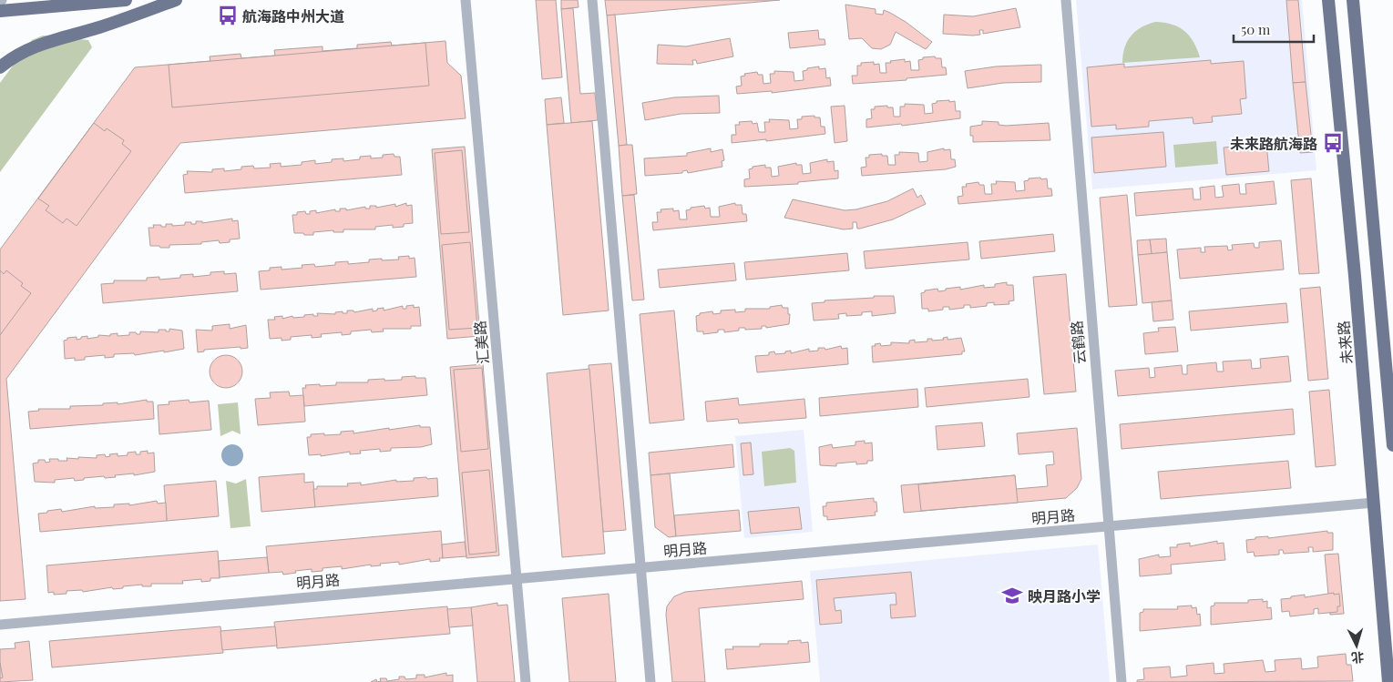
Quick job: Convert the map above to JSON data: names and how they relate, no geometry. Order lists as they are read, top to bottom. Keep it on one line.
{"streets":{"main road":["未来路"],"street":["汇美路","云鹤路","明月路"]},"crossings":[["汇美路","明月路"],["云鹤路","明月路"],["未来路","明月路"]],"places":{"bus stop":["航海路中州大道","未来路航海路"],"school or university":["映月路小学"]},"scale_bar":"50 m","north":"bottom"}
